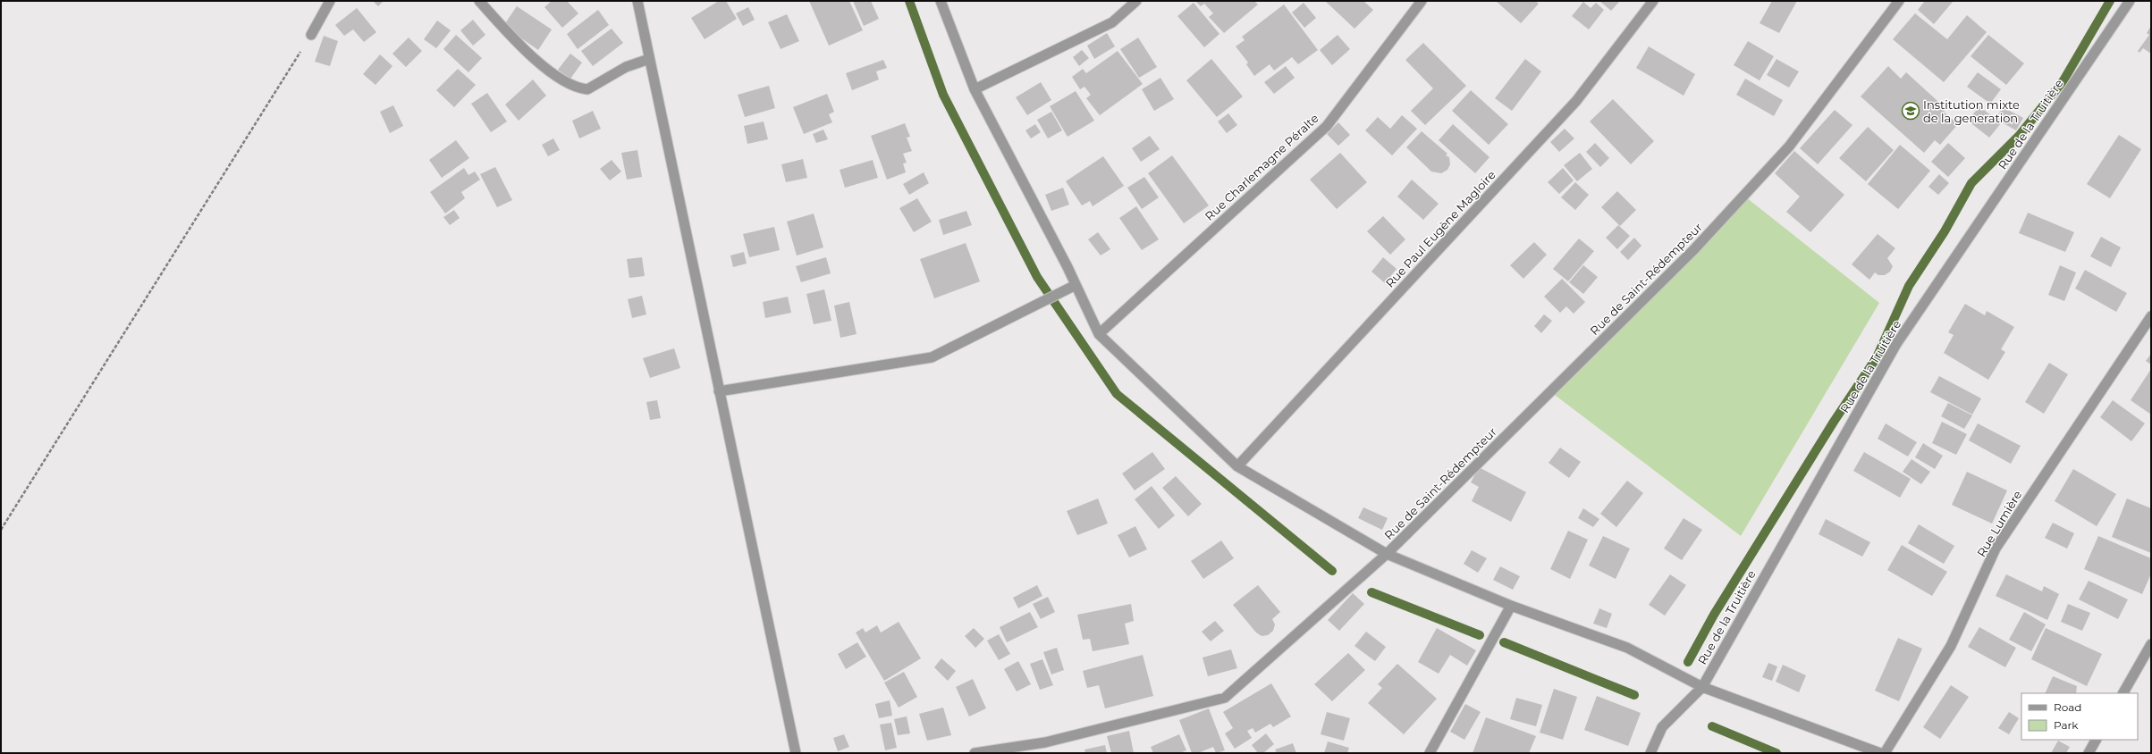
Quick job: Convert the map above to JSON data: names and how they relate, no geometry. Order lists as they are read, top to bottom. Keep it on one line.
{"streets":{"street":["Rue de la Truitière","Rue Charlemagne Péralte","Rue Paul Eugène Magloire","Rue de Saint-Rédempteur","Rue Lumière"]},"places":{"school or university":["Institution mixte de la generation"]},"legend":["Road","Park"]}
